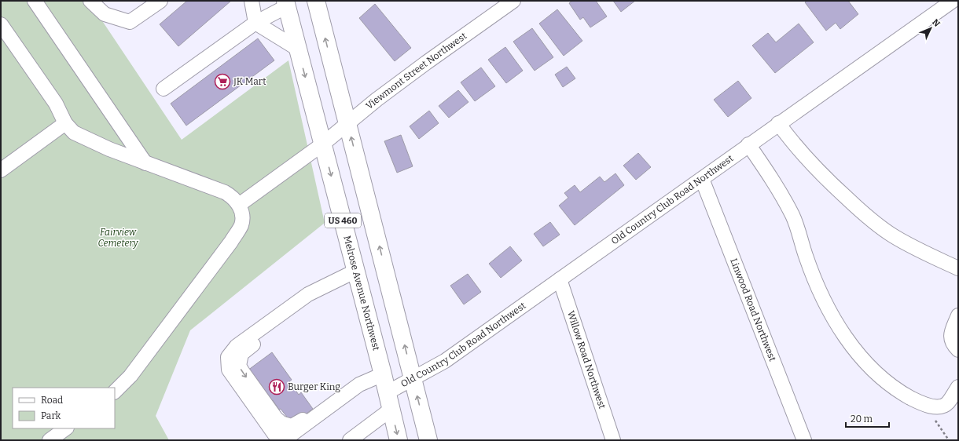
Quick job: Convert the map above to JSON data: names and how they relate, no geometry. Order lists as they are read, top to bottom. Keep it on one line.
{"streets":{"main road":["US 460","Melrose Avenue Northwest"],"street":["Viewmont Street Northwest","Old Country Club Road Northwest","Linwood Road Northwest","Willow Road Northwest"]},"crossings":[["Viewmont Street Northwest","US 460"],["Viewmont Street Northwest","Melrose Avenue Northwest"],["Old Country Club Road Northwest","US 460"],["Old Country Club Road Northwest","Melrose Avenue Northwest"],["Old Country Club Road Northwest","Linwood Road Northwest"],["Old Country Club Road Northwest","Willow Road Northwest"]],"parks":["Fairview Cemetery"],"places":{"supermarket":["JK Mart"],"restaurant":["Burger King"]},"legend":["Road","Park"],"scale_bar":"20 m","north":"top right"}
